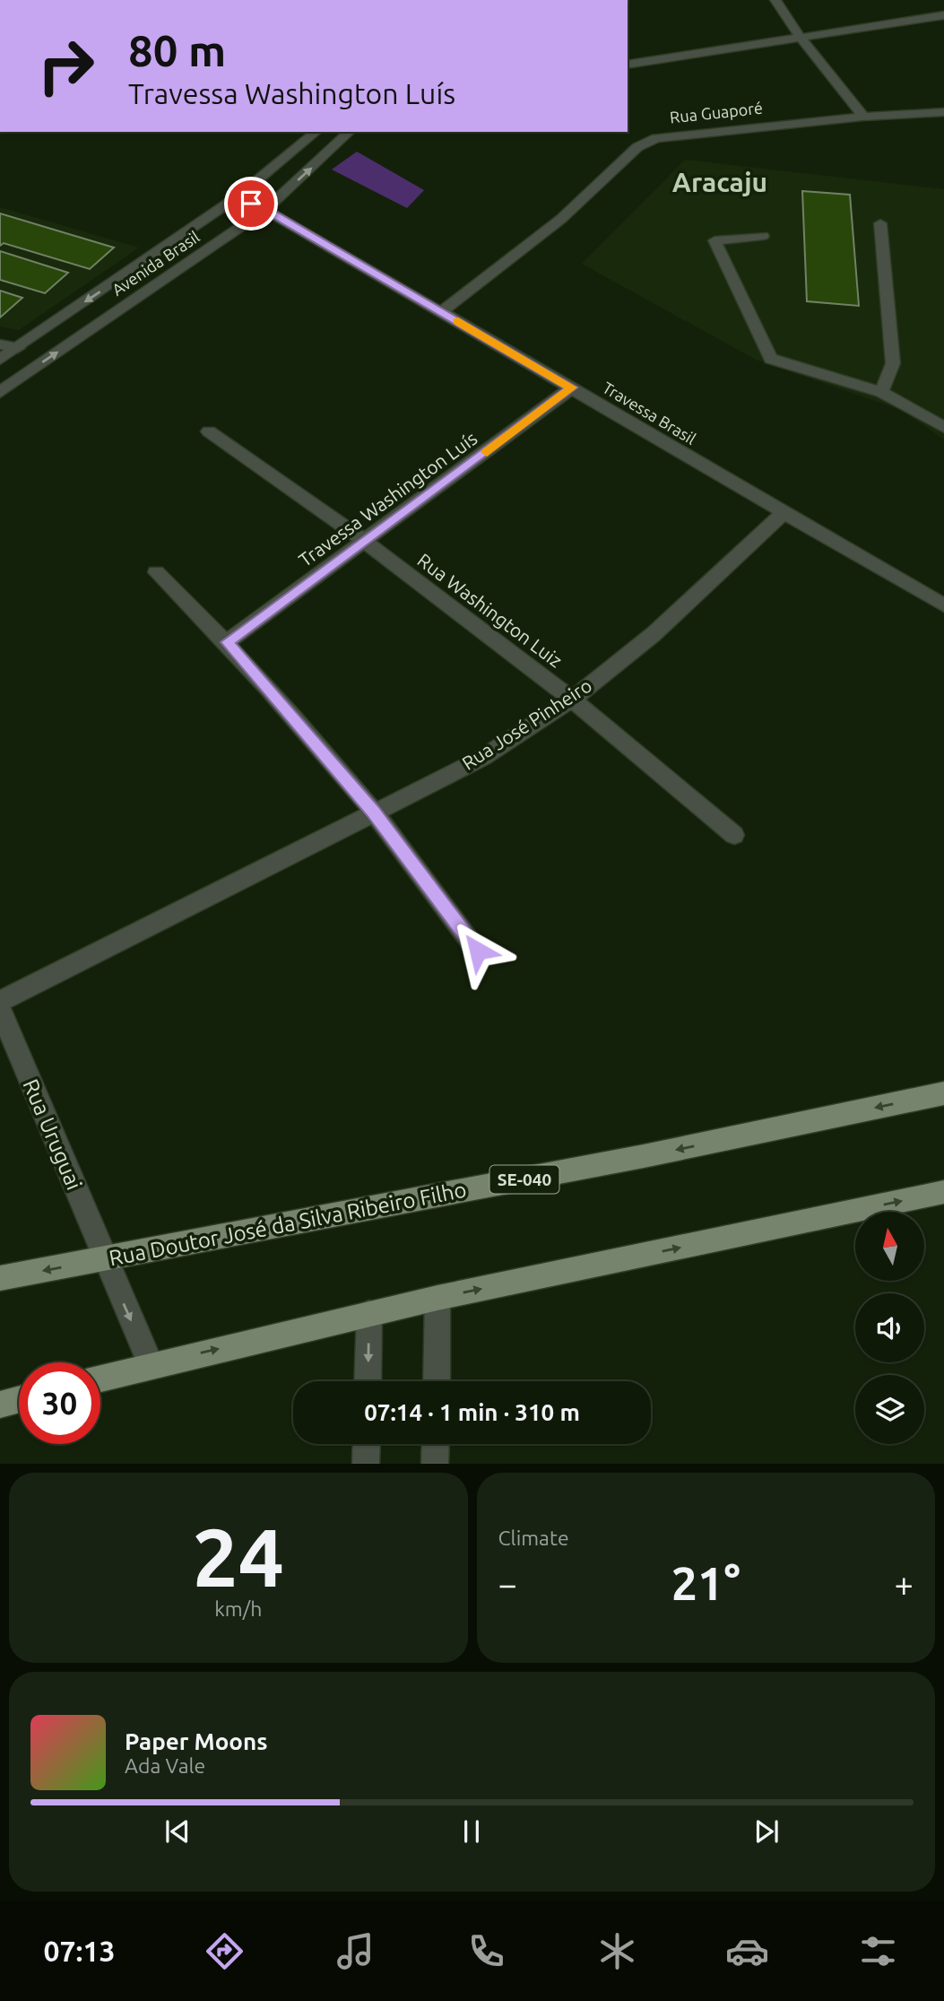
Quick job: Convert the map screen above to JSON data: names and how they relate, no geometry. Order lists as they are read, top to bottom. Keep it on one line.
{"streets":{"main road":["SE-040","Rua Doutor José da Silva Ribeiro Filho"],"street":["Rua Guaporé","Avenida Brasil","Travessa Brasil","Travessa Washington Luís","Rua Washington Luiz","Rua José Pinheiro","Rua Uruguai"]},"crossings":[["Rua Guaporé","Travessa Brasil"],["Avenida Brasil","Travessa Brasil"],["Travessa Brasil","Travessa Washington Luís"],["Travessa Brasil","Rua José Pinheiro"],["Travessa Washington Luís","Rua Washington Luiz"],["Rua Washington Luiz","Rua José Pinheiro"],["Rua Uruguai","Rua Doutor José da Silva Ribeiro Filho"]],"districts":["Aracaju"],"north":"top","page":{"turn":["80 m","Travessa Washington Luís"],"limit":"30","trip":"07:14 · 1 min · 310 m","tile":[["24","km/h"],"Climate"],"heat":["−","21°","+"],"song":["Paper Moons","Ada Vale"],"tabs":"07:13"}}
